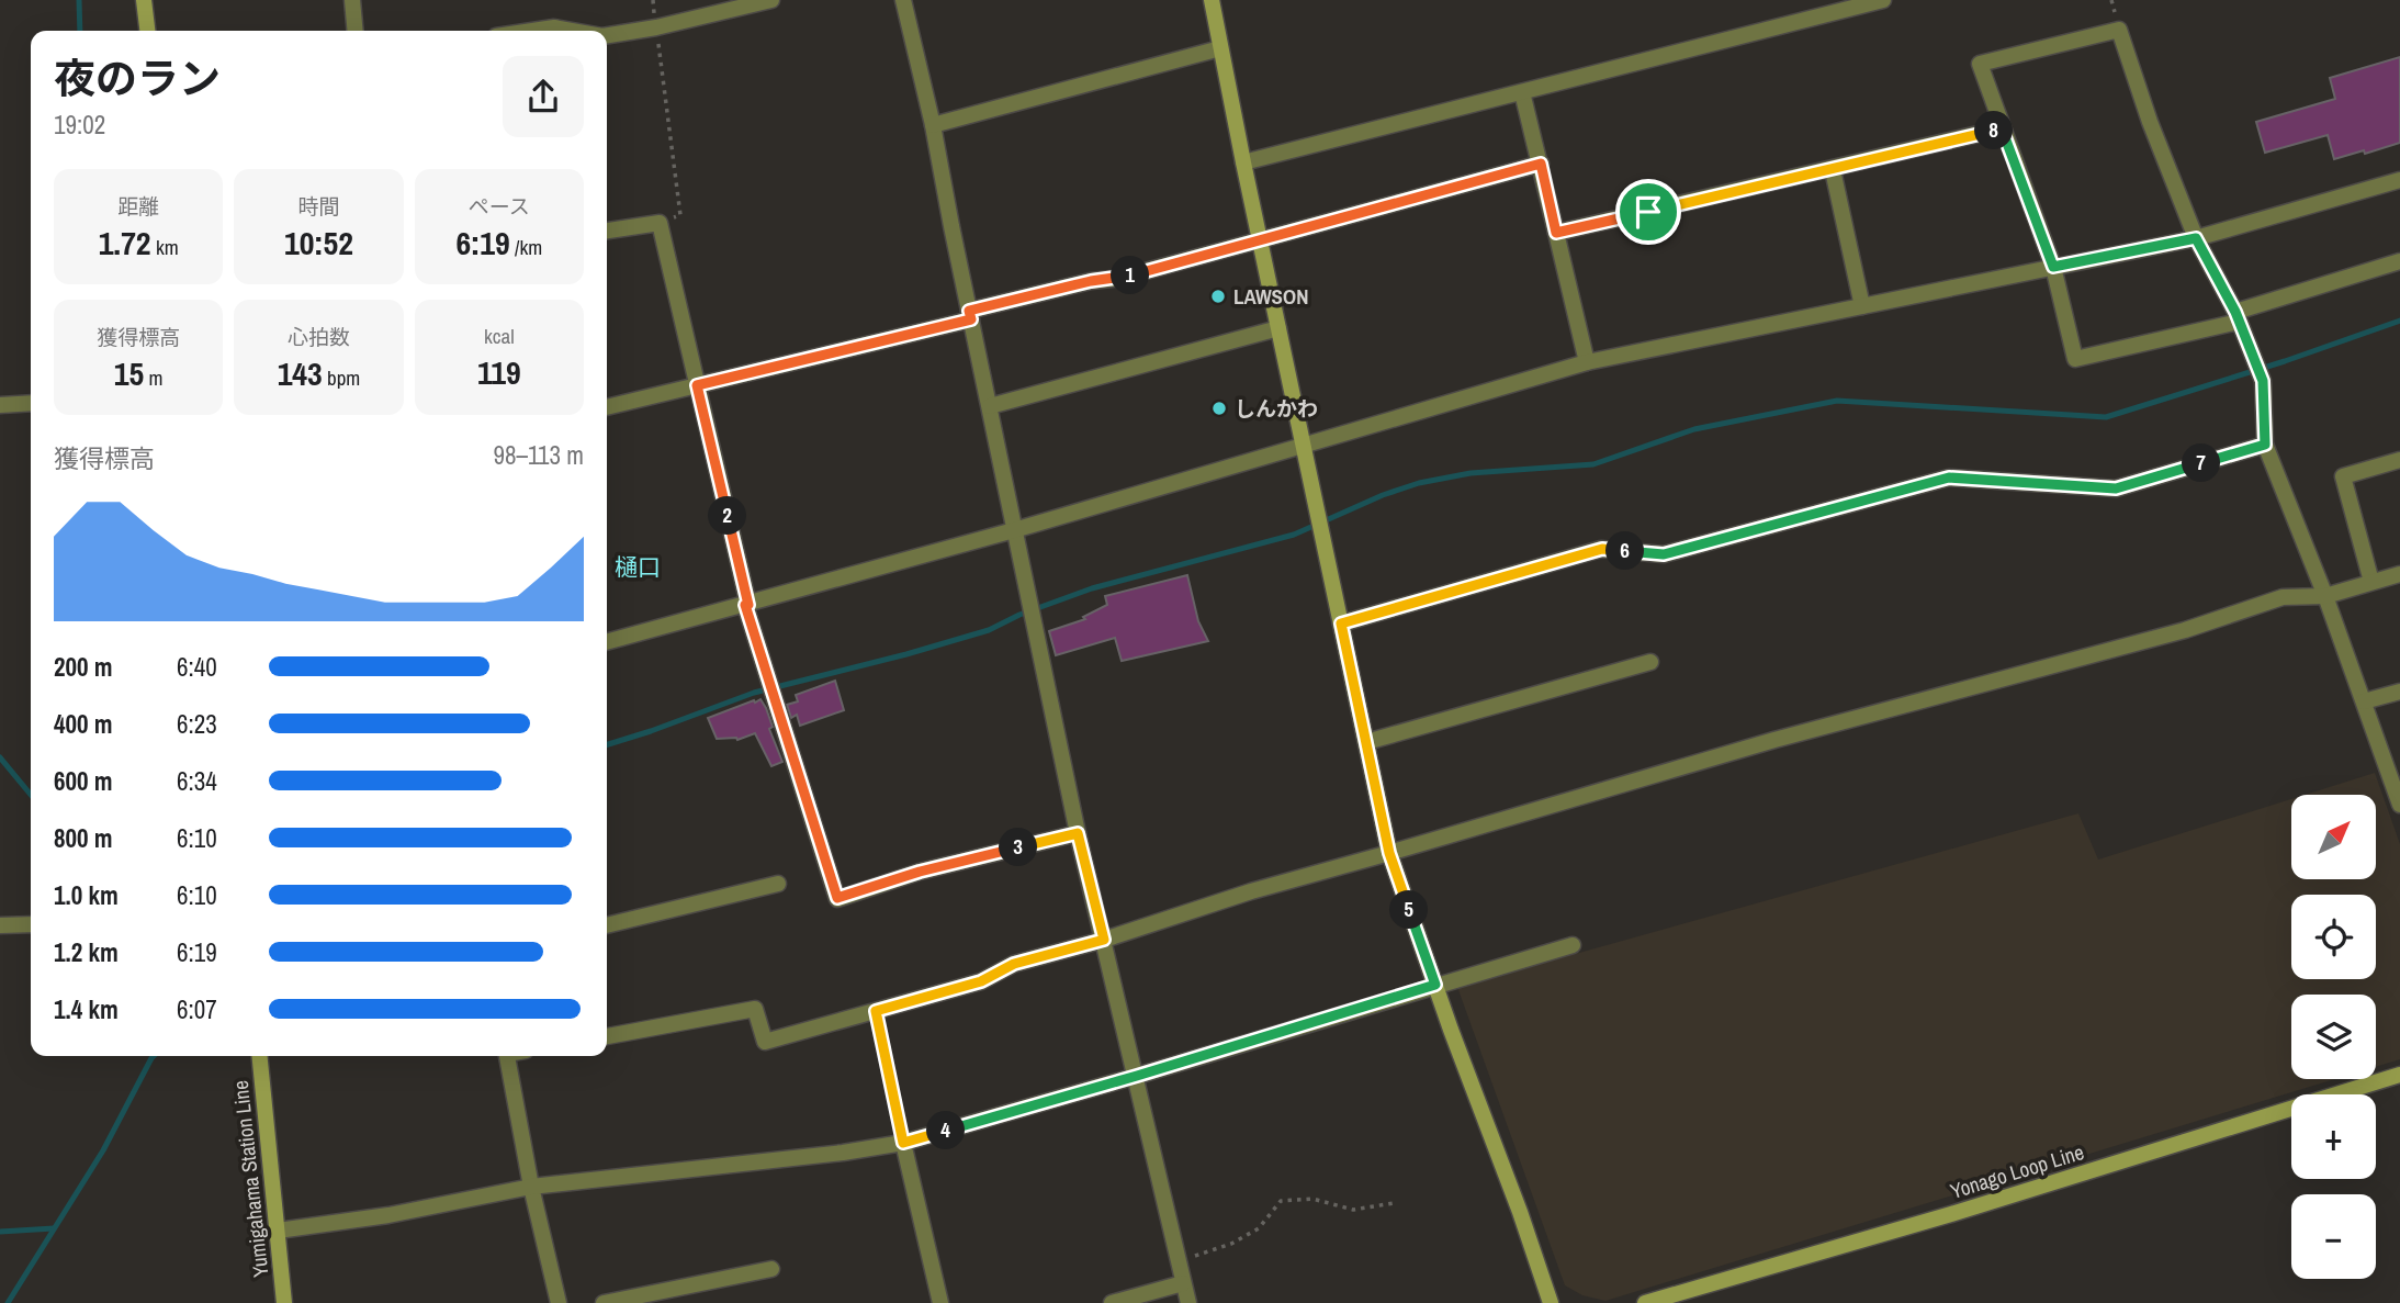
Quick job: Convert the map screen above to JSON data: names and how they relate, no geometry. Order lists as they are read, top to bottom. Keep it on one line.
{"streets":{"street":["Yonago Loop Line","Yumigahama Station Line"]},"districts":["樋口"],"places":["LAWSON","しんかわ"],"north":"top right","page":{"heading":["夜のラン","19:02"],"pins":["8","1","7","2","6","3","5","4"],"stats":[["距離","1.72 km"],["時間","10:52"],["ペース","6:19 /km"],["獲得標高","15 m"],["心拍数","143 bpm"],["kcal","119"]],"chart":["獲得標高","98–113 m"],"list":[{"name":"200 m","note":"6:40"},{"name":"400 m","note":"6:23"},{"name":"600 m","note":"6:34"},{"name":"800 m","note":"6:10"},{"name":"1.0 km","note":"6:10"},{"name":"1.2 km","note":"6:19"},{"name":"1.4 km","note":"6:07"}],"map_buttons":["+","−"]}}
